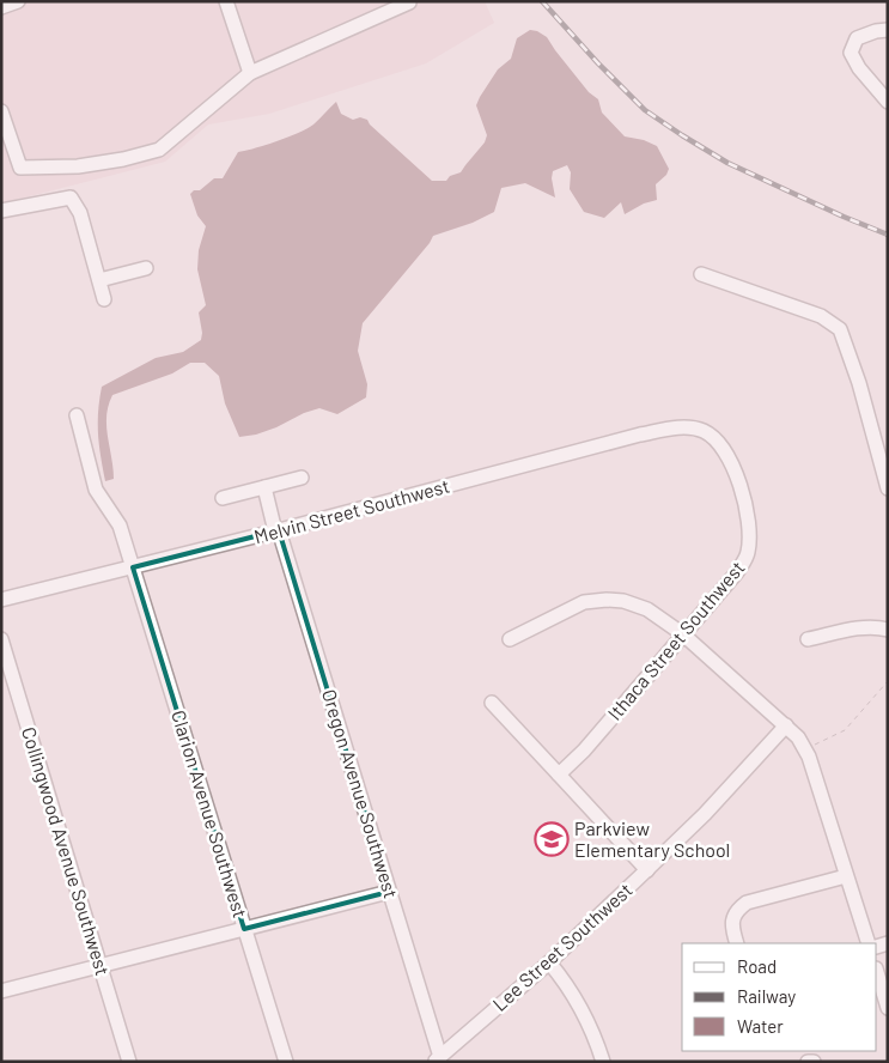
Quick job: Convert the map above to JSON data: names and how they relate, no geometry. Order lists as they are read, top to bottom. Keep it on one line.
{"streets":{"street":["Melvin Street Southwest","Ithaca Street Southwest","Oregon Avenue Southwest","Clarion Avenue Southwest","Collingwood Avenue Southwest","Lee Street Southwest"]},"crossings":[["Melvin Street Southwest","Ithaca Street Southwest"],["Melvin Street Southwest","Oregon Avenue Southwest"],["Melvin Street Southwest","Clarion Avenue Southwest"],["Oregon Avenue Southwest","Lee Street Southwest"]],"places":{"school or university":["Parkview Elementary School"]},"legend":["Road","Railway","Water"]}
